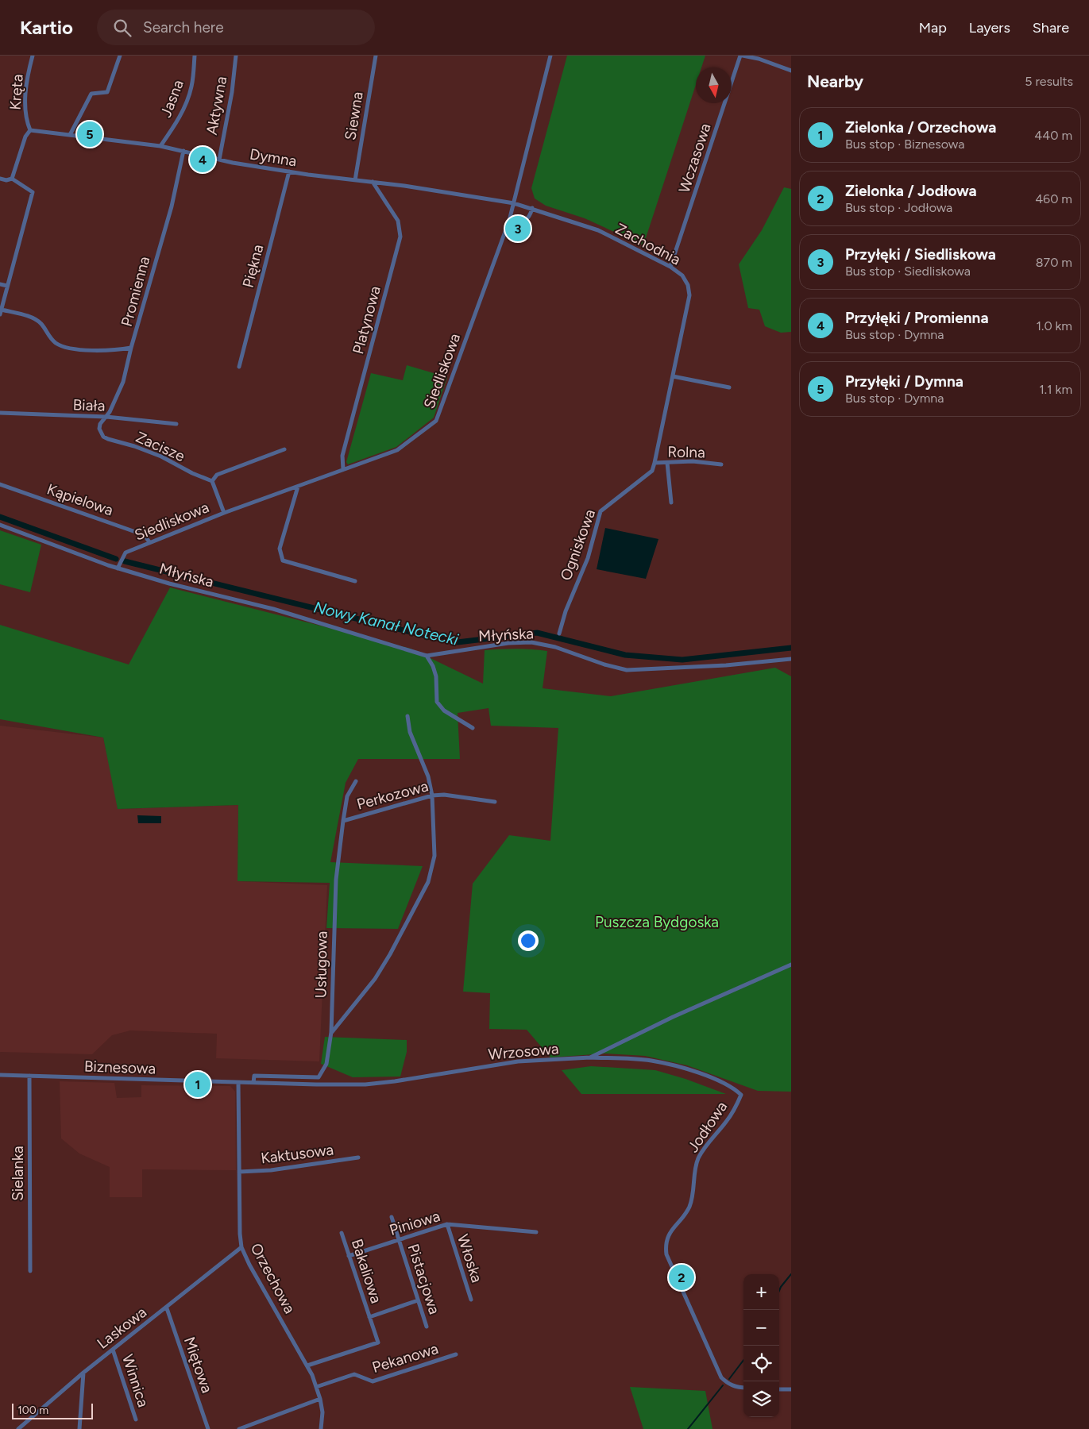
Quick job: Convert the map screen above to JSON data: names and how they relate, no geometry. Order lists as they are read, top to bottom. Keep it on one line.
{"streets":{"street":["Kręta","Jasna","Aktywna","Siewna","Dymna","Wczasowa","Zachodnia","Piękna","Promienna","Platynowa","Siedliskowa","Biała","Zacisze","Rolna","Kąpielowa","Ogniskowa","Młyńska","Perkozowa","Usługowa","Wrzosowa","Biznesowa","Jodłowa","Kaktusowa","Sielanka","Piniowa","Włoska","Bakaliowa","Orzechowa","Pistacjowa","Laskowa","Pekanowa","Miętowa","Winnica"]},"crossings":[["Kręta","Dymna"],["Jasna","Dymna"],["Aktywna","Dymna"],["Siewna","Dymna"],["Dymna","Zachodnia"],["Dymna","Piękna"],["Dymna","Promienna"],["Dymna","Platynowa"],["Dymna","Siedliskowa"],["Wczasowa","Zachodnia"],["Zachodnia","Siedliskowa"],["Zachodnia","Rolna"],["Zachodnia","Ogniskowa"],["Promienna","Biała"],["Promienna","Zacisze"],["Platynowa","Siedliskowa"],["Siedliskowa","Kąpielowa"],["Siedliskowa","Młyńska"],["Rolna","Ogniskowa"],["Perkozowa","Usługowa"],["Usługowa","Wrzosowa"],["Wrzosowa","Biznesowa"],["Wrzosowa","Jodłowa"],["Wrzosowa","Orzechowa"],["Biznesowa","Sielanka"],["Biznesowa","Orzechowa"],["Kaktusowa","Orzechowa"],["Piniowa","Włoska"],["Piniowa","Bakaliowa"],["Piniowa","Pistacjowa"],["Bakaliowa","Orzechowa"],["Bakaliowa","Pistacjowa"],["Orzechowa","Laskowa"],["Orzechowa","Pekanowa"],["Laskowa","Miętowa"],["Laskowa","Winnica"]],"water":["Nowy Kanał Notecki"],"parks":["Puszcza Bydgoska"],"scale_bar":"100 m","north":"bottom","page":{"header":"Kartio","search":"Search here","nav":["Map","Layers","Share"],"heading":["Nearby","5 results"],"list":[{"mark":"1","name":"Zielonka / Orzechowa","note":"Bus stop · Biznesowa","value":"440 m"},{"mark":"2","name":"Zielonka / Jodłowa","note":"Bus stop · Jodłowa","value":"460 m"},{"mark":"3","name":"Przyłęki / Siedliskowa","note":"Bus stop · Siedliskowa","value":"870 m"},{"mark":"4","name":"Przyłęki / Promienna","note":"Bus stop · Dymna","value":"1.0 km"},{"mark":"5","name":"Przyłęki / Dymna","note":"Bus stop · Dymna","value":"1.1 km"}],"pins":["5","4","3","1","2"],"map_buttons":["+","−"],"scale":"100 m"}}
